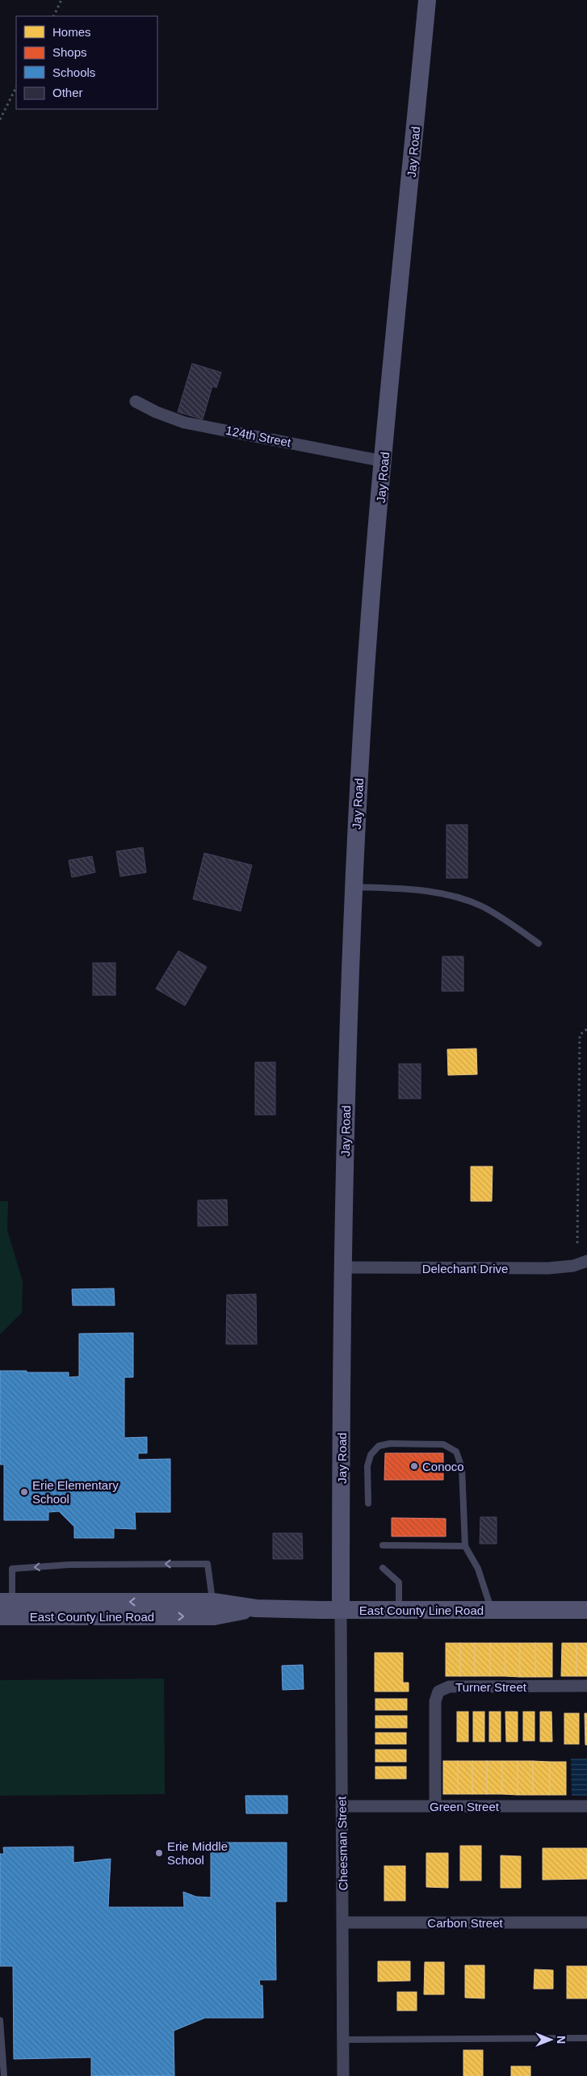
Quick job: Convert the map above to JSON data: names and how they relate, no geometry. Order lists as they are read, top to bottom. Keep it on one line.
{"streets":{"street":["Jay Road","124th Street","Delechant Drive","East County Line Road","Turner Street","Green Street","Cheesman Street","Carbon Street"]},"crossings":[["Jay Road","124th Street"],["Jay Road","Delechant Drive"],["Jay Road","East County Line Road"],["Jay Road","Cheesman Street"],["East County Line Road","Cheesman Street"],["Turner Street","Green Street"],["Green Street","Cheesman Street"],["Cheesman Street","Carbon Street"]],"places":["Conoco","Erie Elementary School","Erie Middle School"],"legend":["Homes","Shops","Schools","Other"],"north":"right"}
